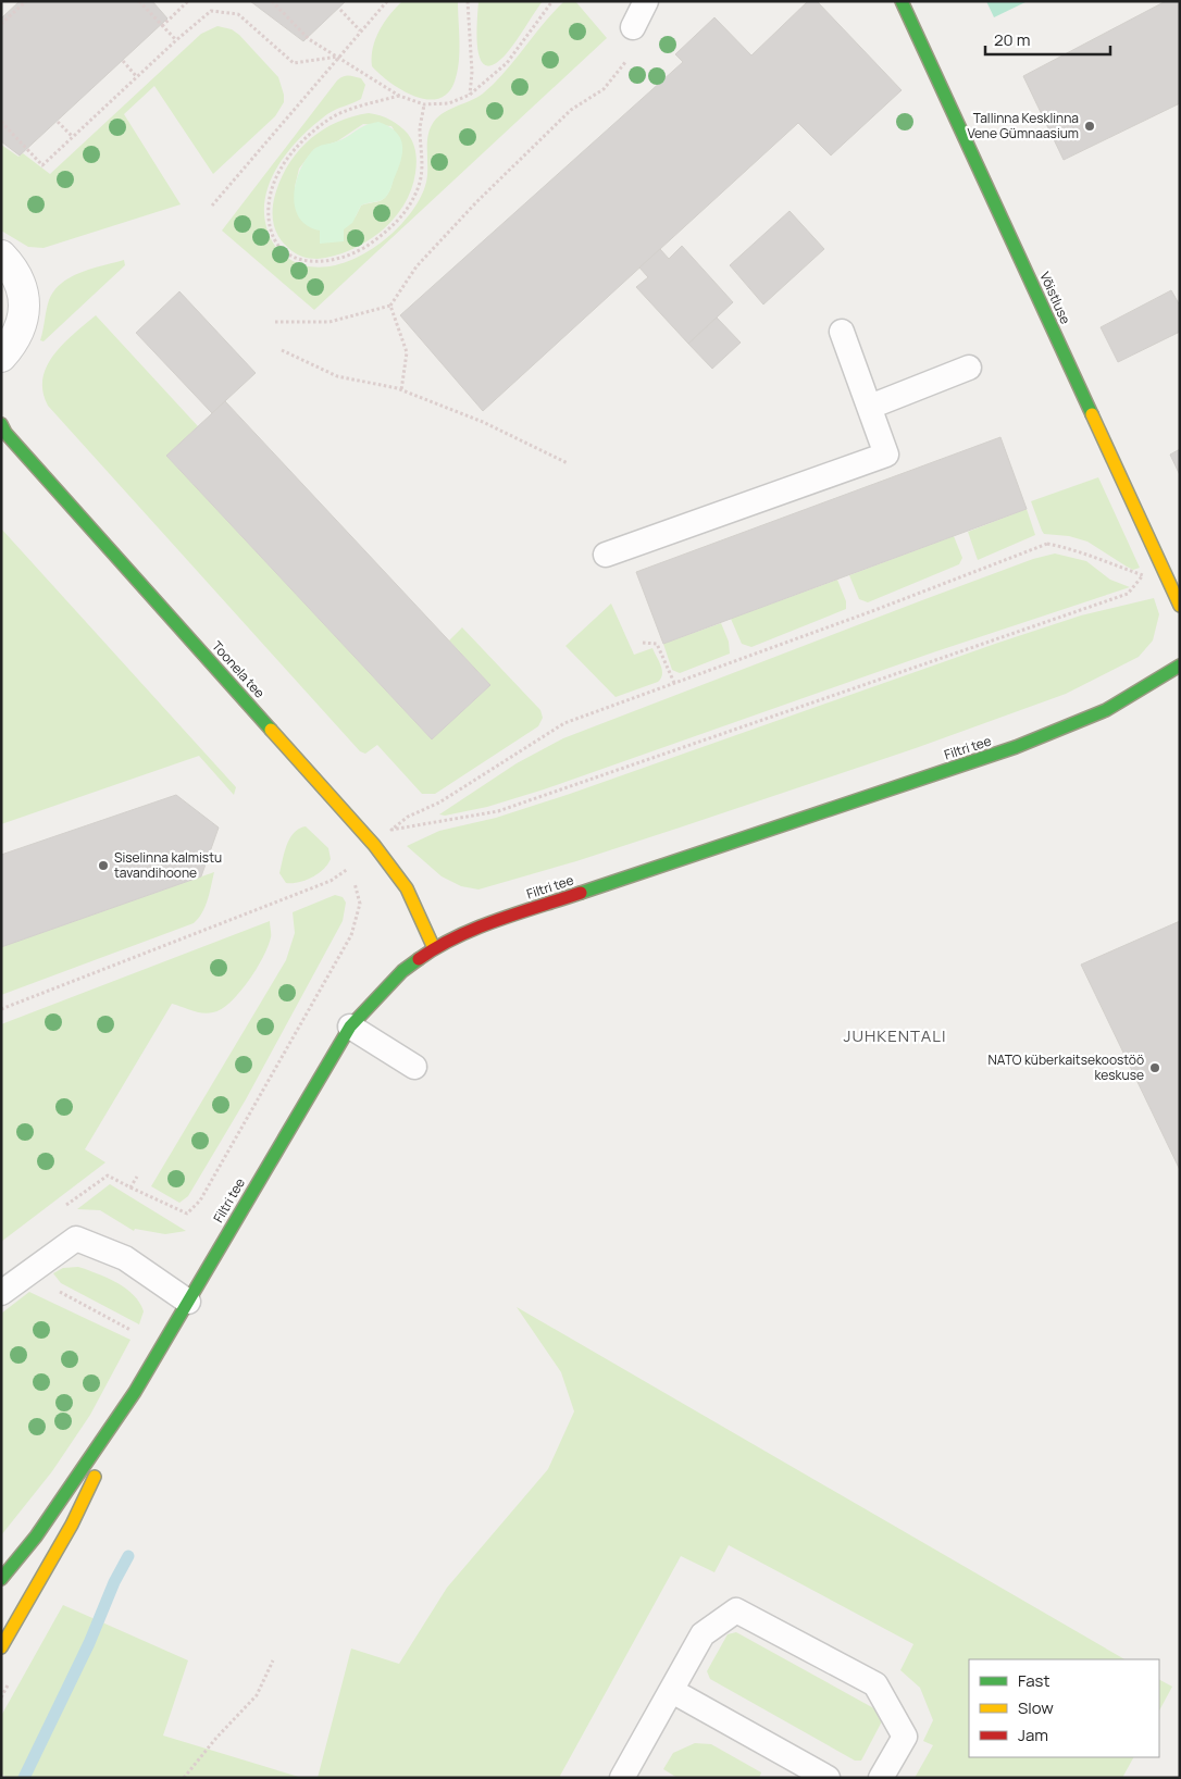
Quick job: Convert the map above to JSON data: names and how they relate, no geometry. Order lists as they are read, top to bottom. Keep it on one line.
{"streets":{"street":["Võistluse","Toonela tee","Filtri tee"]},"crossings":[["Toonela tee","Filtri tee"]],"districts":["JUHKENTALI"],"places":["Tallinna Kesklinna Vene Gümnaasium","Siselinna kalmistu tavandihoone","NATO küberkaitsekoostöö keskuse"],"legend":["Fast","Slow","Jam"],"scale_bar":"20 m"}
